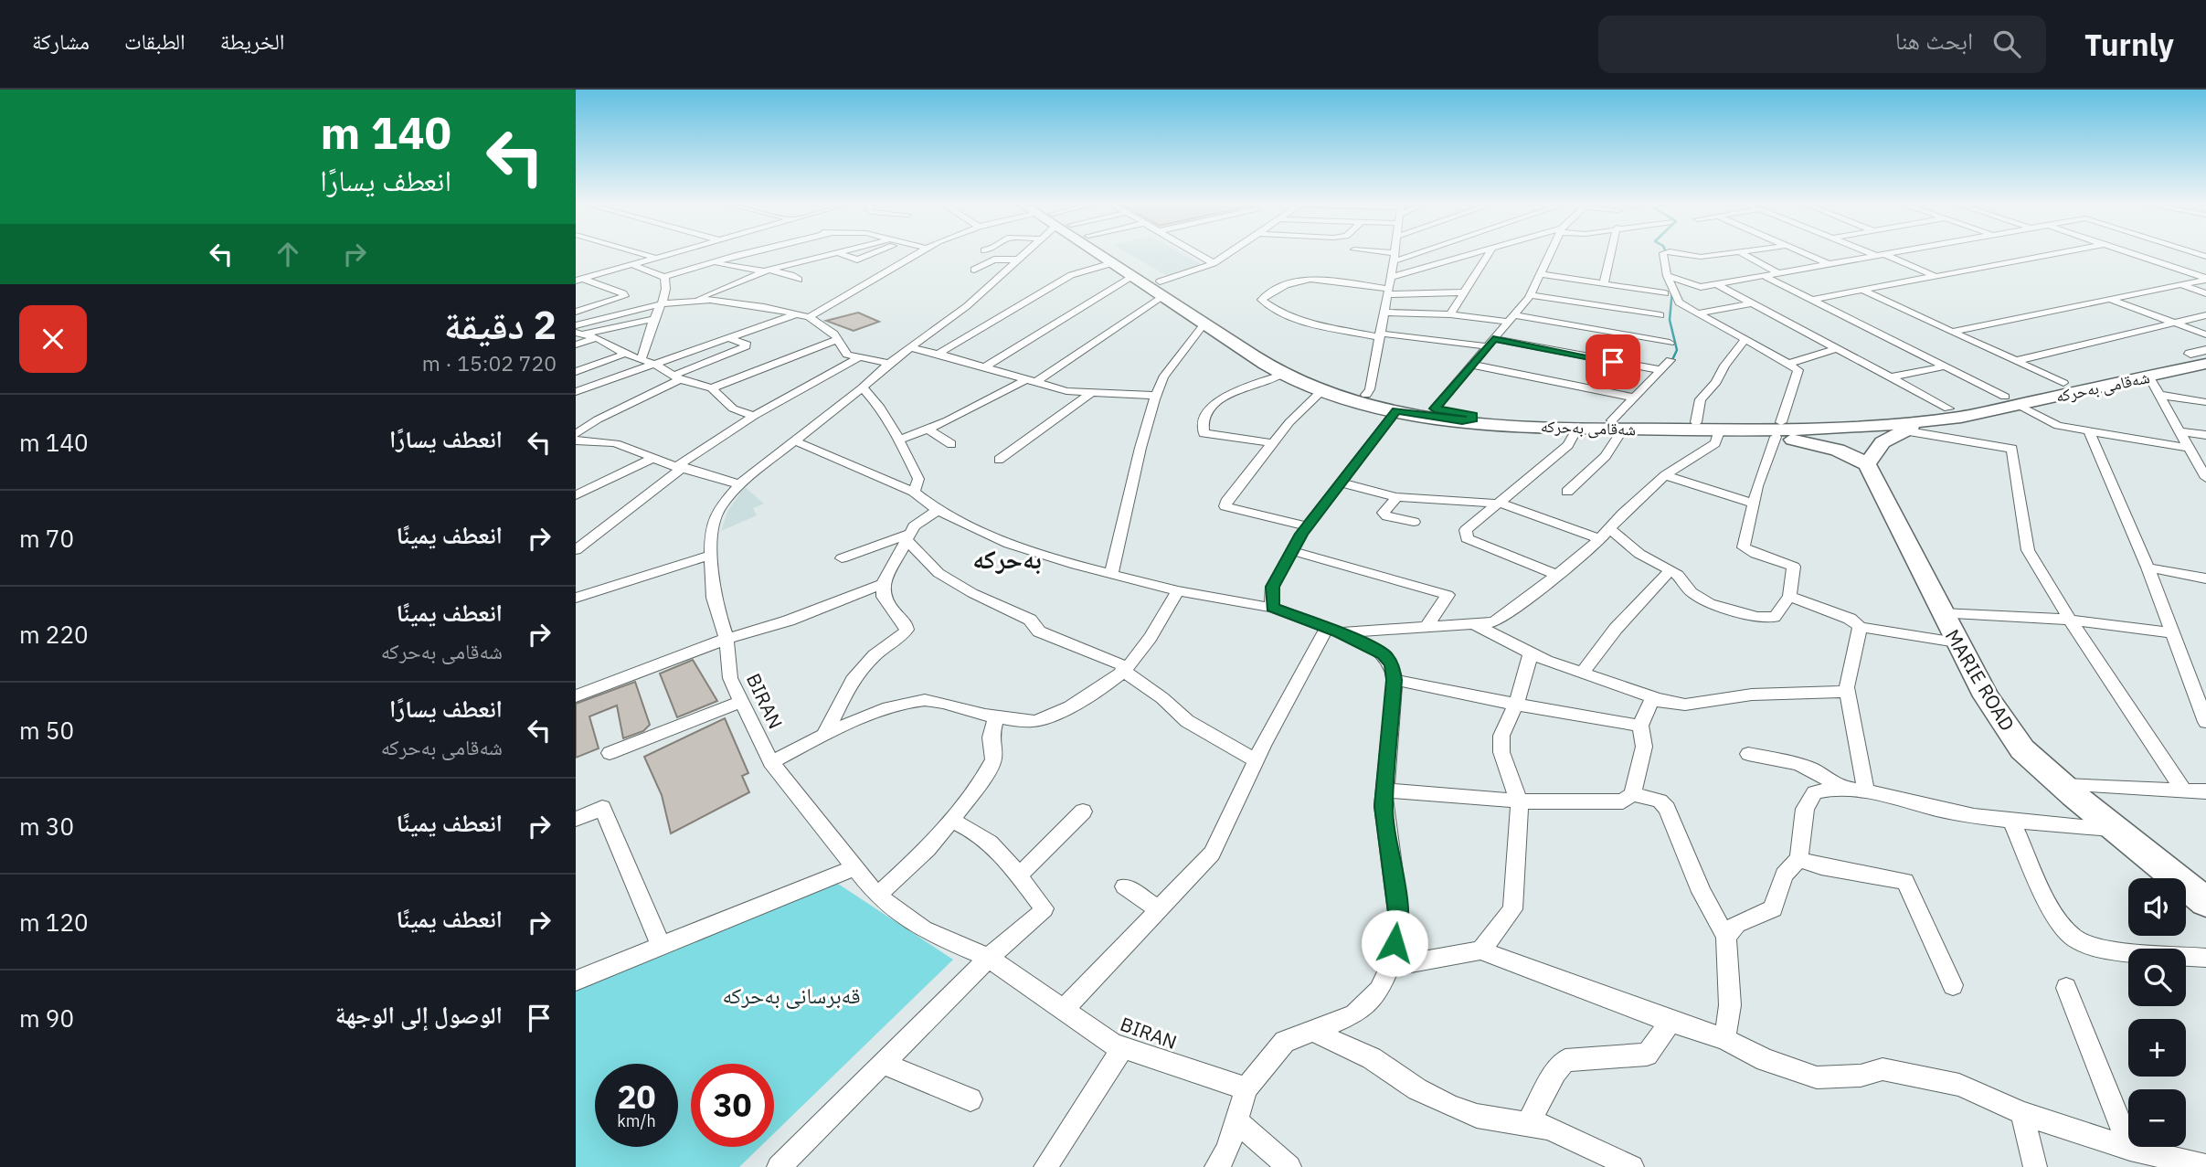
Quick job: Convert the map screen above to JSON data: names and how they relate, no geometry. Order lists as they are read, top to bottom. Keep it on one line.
{"streets":{"main road":["شەقامی بەحرکە","MARIE ROAD"],"street":["BIRAN"]},"districts":["بەحرکە"],"parks":["قەبرسانی بەحرکە"],"page":{"header":"Turnly","search":"ابحث هنا","nav":["الخريطة","الطبقات","مشاركة"],"turn":["140 m","انعطف يسارًا"],"heading":["2 دقيقة","720 m · 15:02"],"list":[{"name":"انعطف يسارًا","value":"140 m"},{"name":"انعطف يمينًا","value":"70 m"},{"name":"انعطف يمينًا","note":"شەقامی بەحرکە","value":"220 m"},{"name":"انعطف يسارًا","note":"شەقامی بەحرکە","value":"50 m"},{"name":"انعطف يمينًا","value":"30 m"},{"name":"انعطف يمينًا","value":"120 m"},{"name":"الوصول إلى الوجهة","value":"90 m"}],"map_buttons":["+","−"],"speed":"20 km/h","limit":"30"}}
